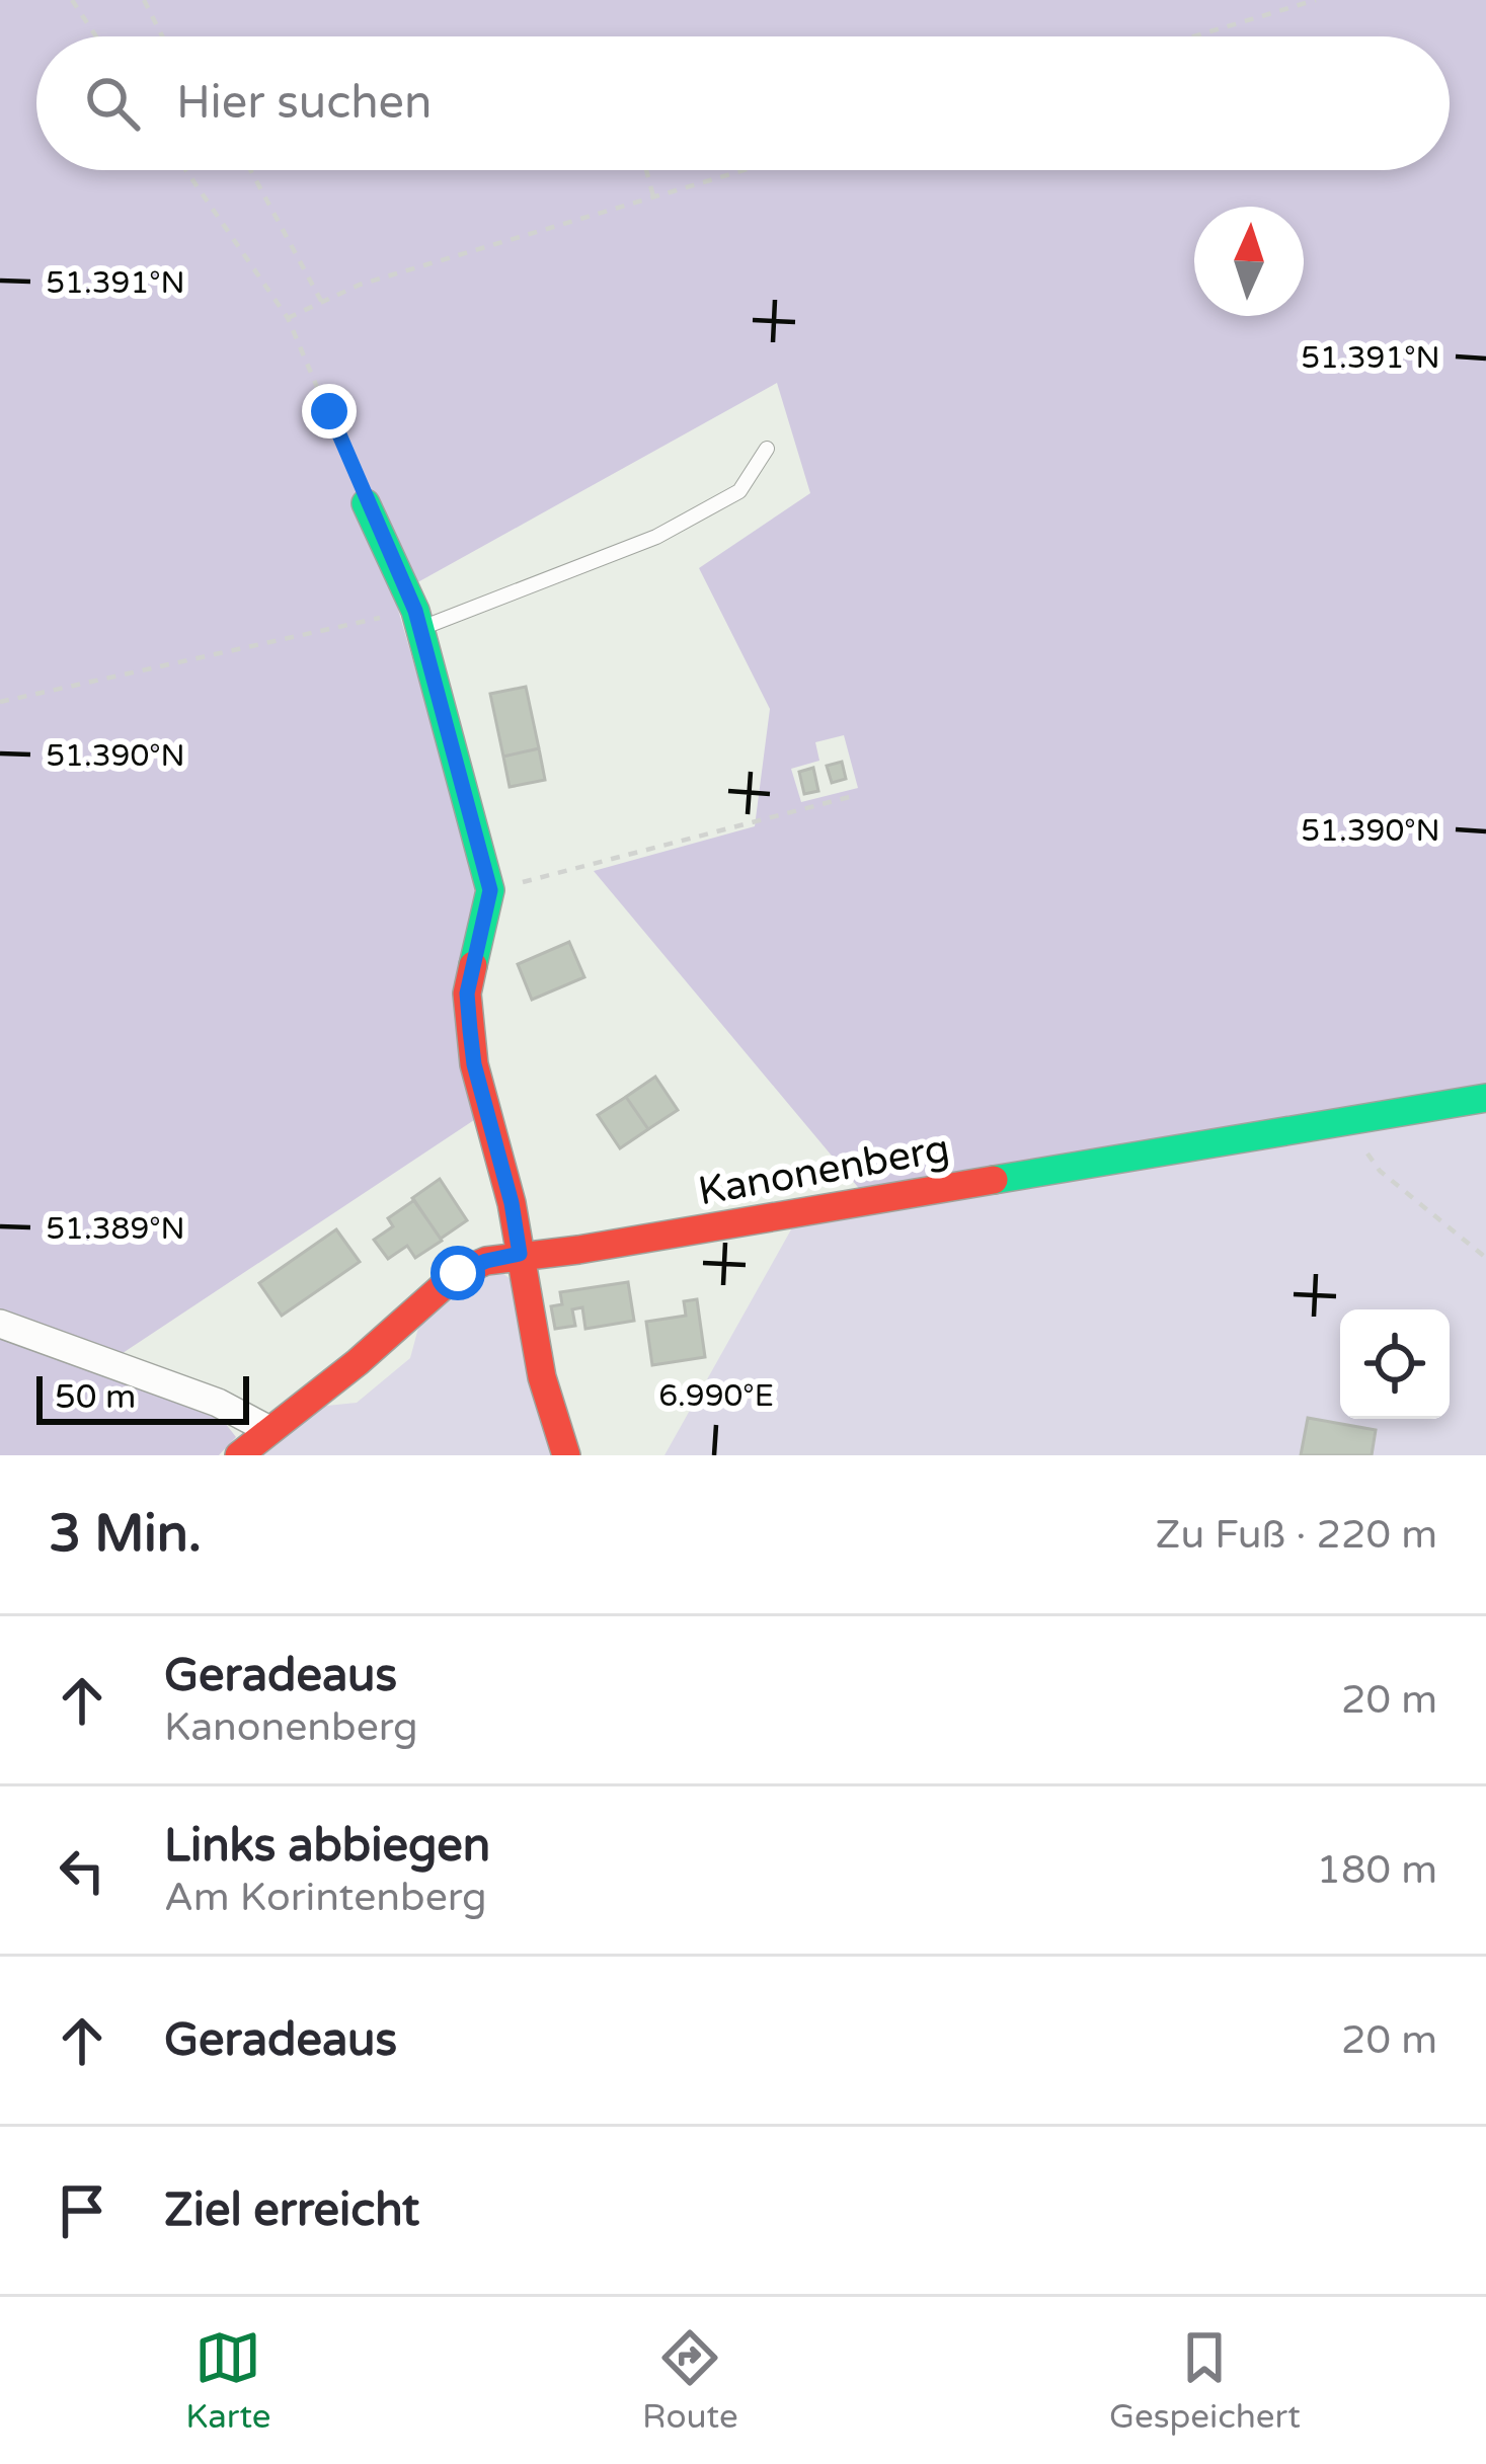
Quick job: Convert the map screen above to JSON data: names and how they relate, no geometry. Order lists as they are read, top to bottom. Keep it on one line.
{"streets":{"street":["Kanonenberg"]},"scale_bar":"50 m","north":"top","page":{"search":"Hier suchen","scale":"50 m","heading":["3 Min.","Zu Fuß · 220 m"],"list":[["Geradeaus","Kanonenberg","20 m"],["Links abbiegen","Am Korintenberg","180 m"],["Geradeaus","20 m"],"Ziel erreicht"],"nav":["Karte","Route","Gespeichert"]},"coordinates":["51.391°N","51.390°N","51.389°N","6.990°E"]}
